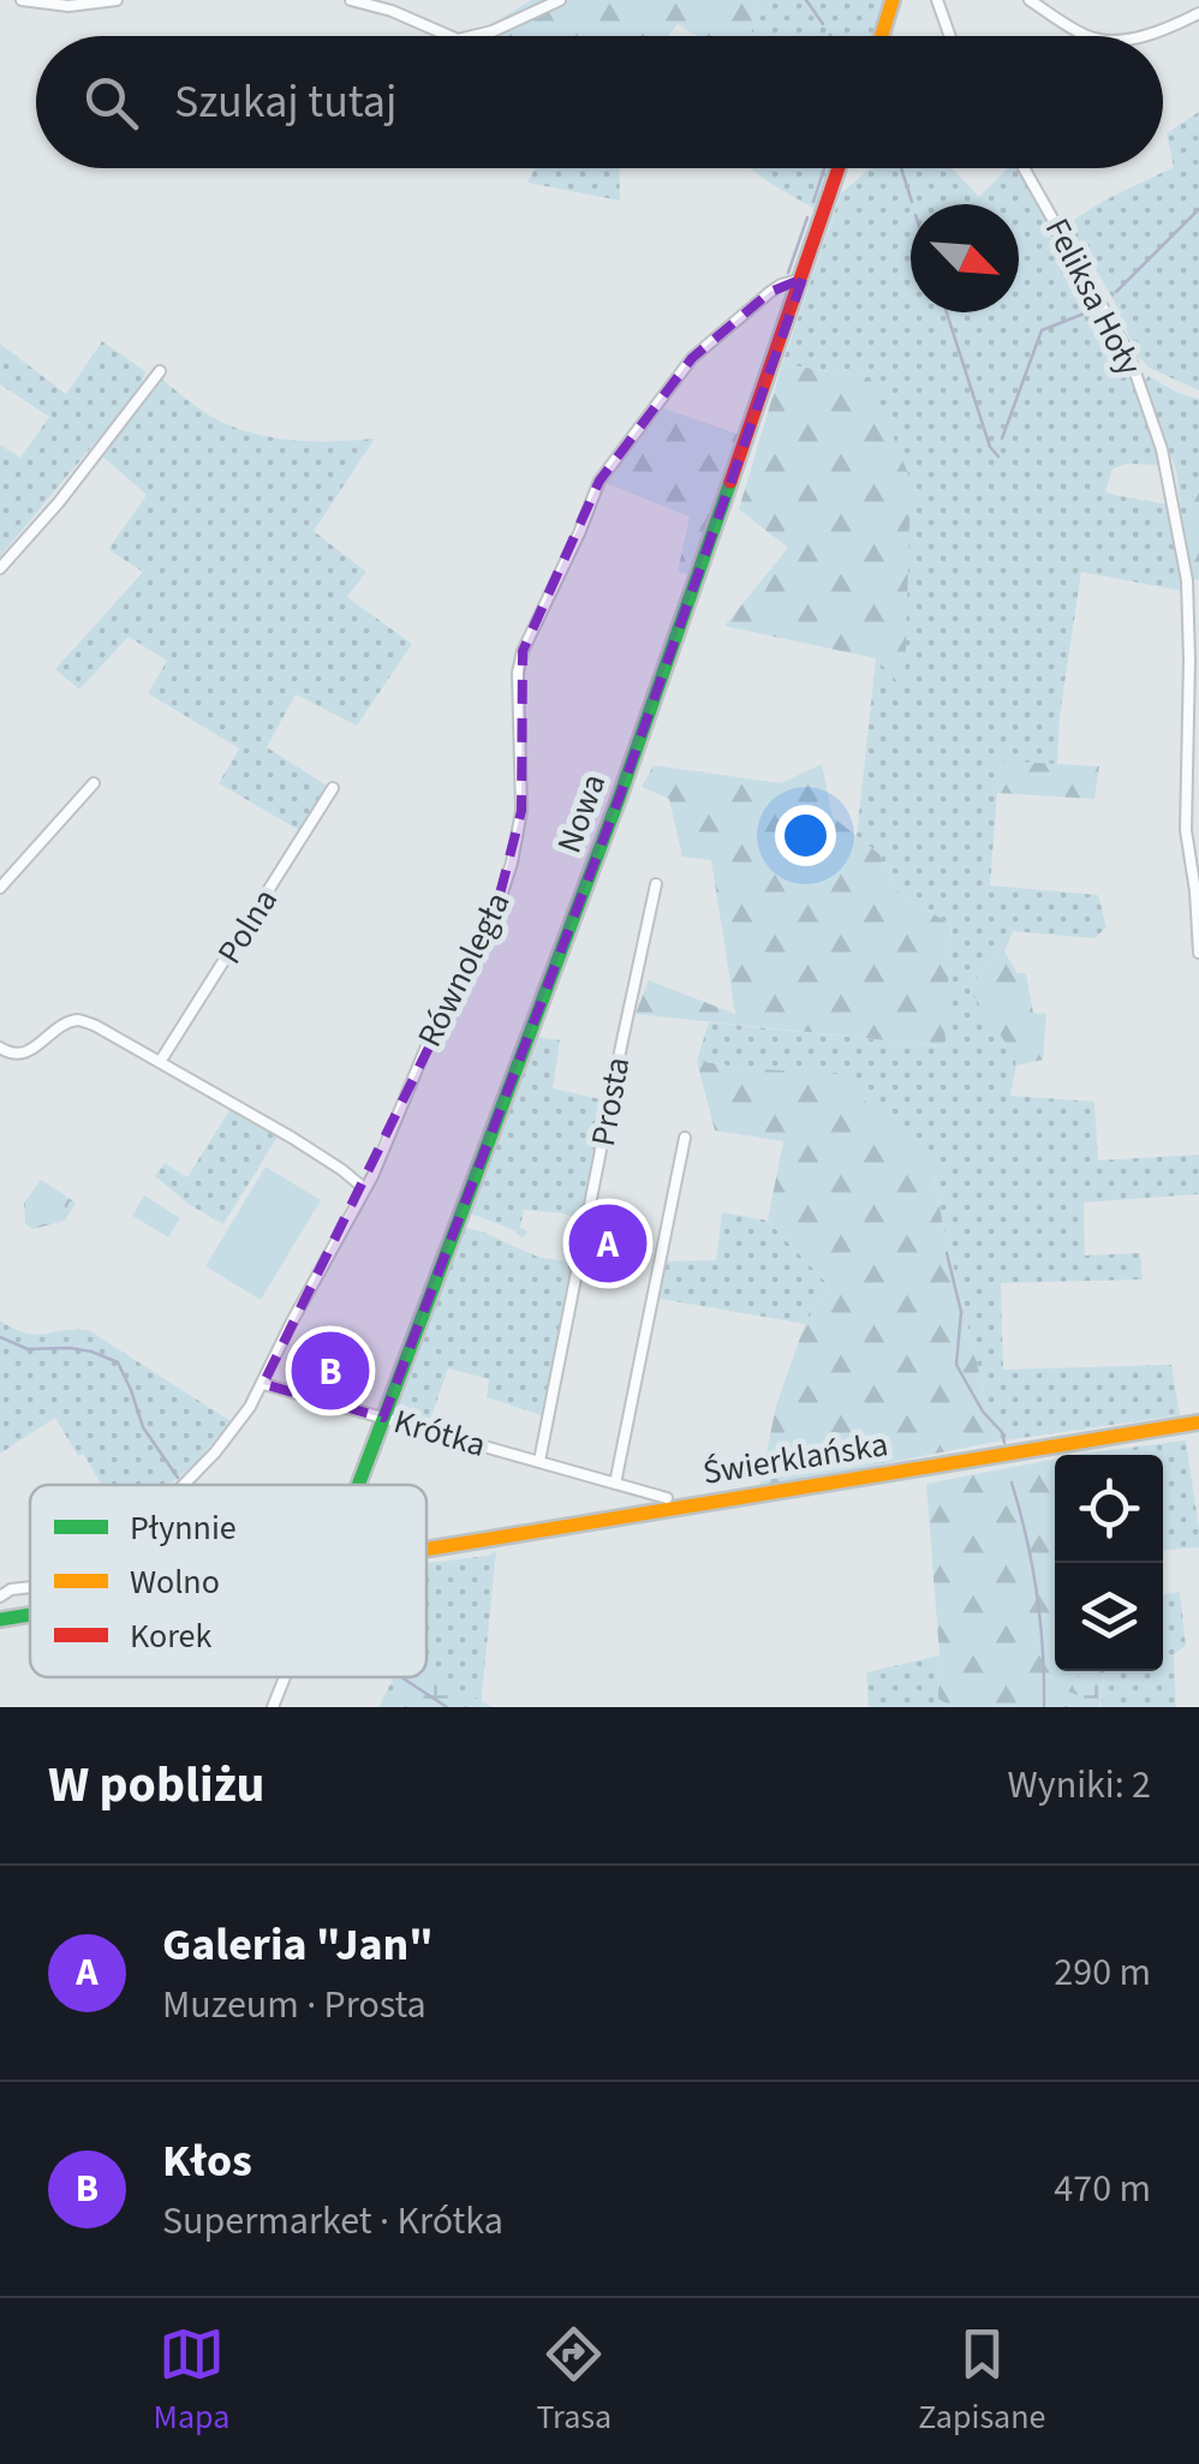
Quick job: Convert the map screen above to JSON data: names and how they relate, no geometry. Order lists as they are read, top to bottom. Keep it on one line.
{"streets":{"street":["Feliksa Hoły","Nowa","Polna","Równoległa","Prosta","Krótka","Świerklańska"]},"crossings":[["Nowa","Równoległa"],["Nowa","Krótka"],["Równoległa","Krótka"],["Prosta","Krótka"]],"legend":["Płynnie","Wolno","Korek"],"north":"bottom right","page":{"search":"Szukaj tutaj","pins":["A","B"],"heading":["W pobliżu","Wyniki: 2"],"list":[{"mark":"A","name":"Galeria \"Jan\"","note":"Muzeum · Prosta","value":"290 m"},{"mark":"B","name":"Kłos","note":"Supermarket · Krótka","value":"470 m"}],"nav":["Mapa","Trasa","Zapisane"]}}
